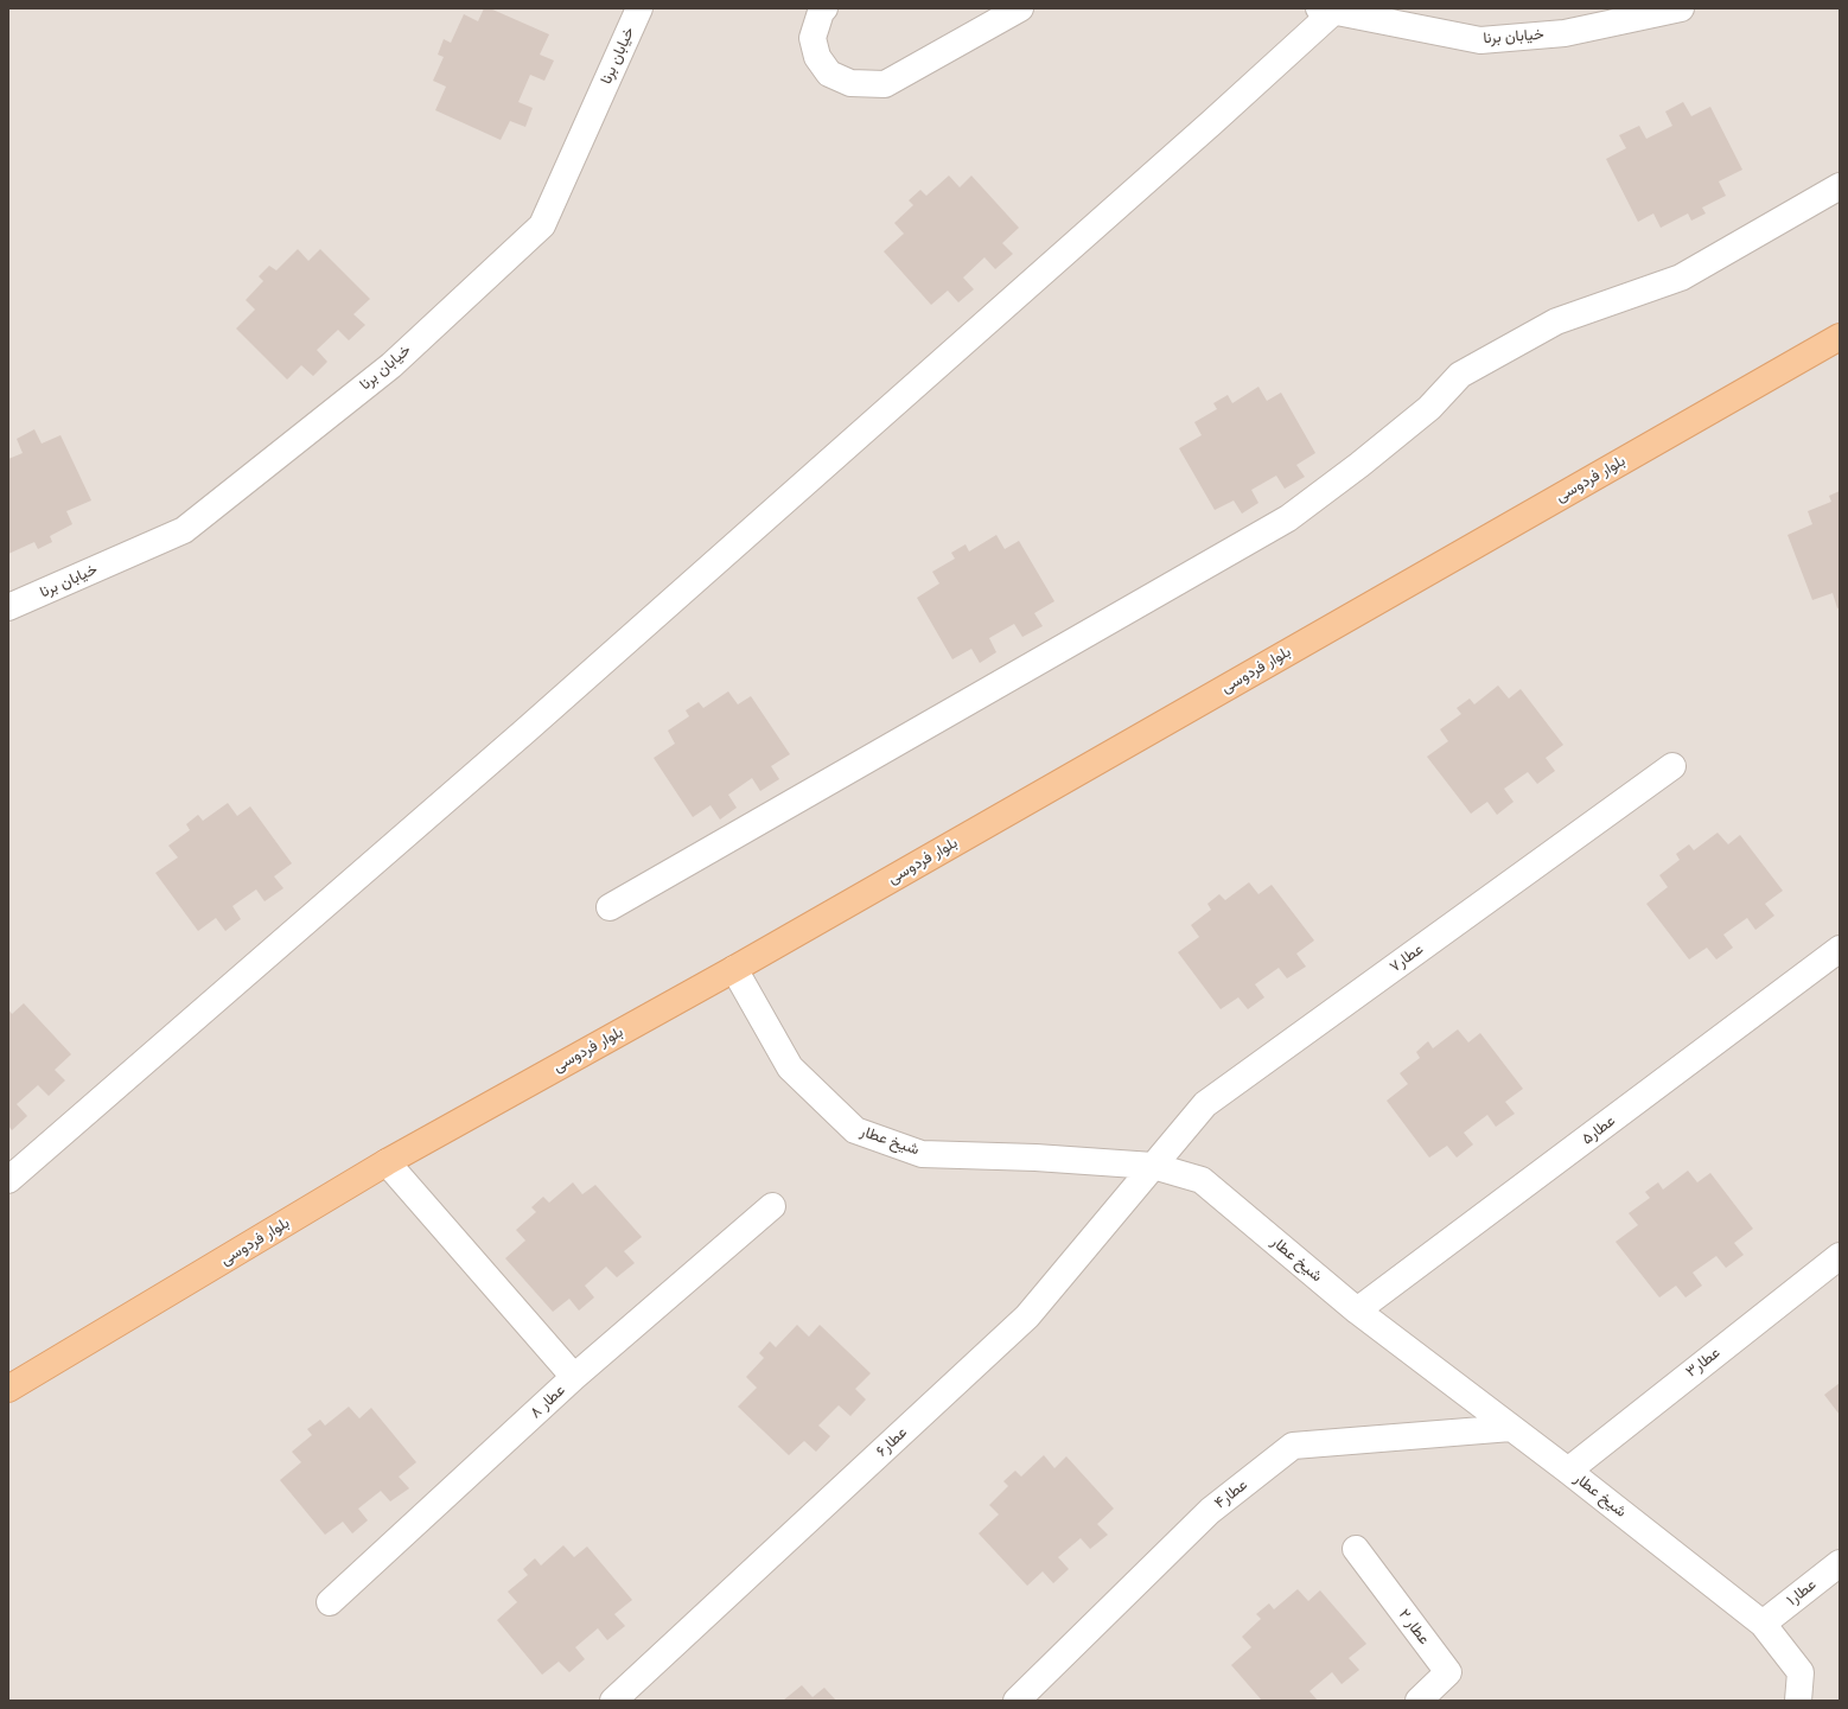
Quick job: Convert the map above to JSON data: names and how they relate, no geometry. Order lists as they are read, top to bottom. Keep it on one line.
{"streets":{"main road":["بلوار فردوسی"],"street":["خیابان برنا","عطار۷","عطار۵","شیخ عطار","عطار۳","عطار ۸","عطار۶","عطار۴","عطار۱","عطار ۲"]},"crossings":[["بلوار فردوسی","شیخ عطار"],["عطار۷","شیخ عطار"],["عطار۷","عطار۶"],["عطار۵","شیخ عطار"],["شیخ عطار","عطار۳"],["شیخ عطار","عطار۶"],["شیخ عطار","عطار۴"],["شیخ عطار","عطار۱"]]}
